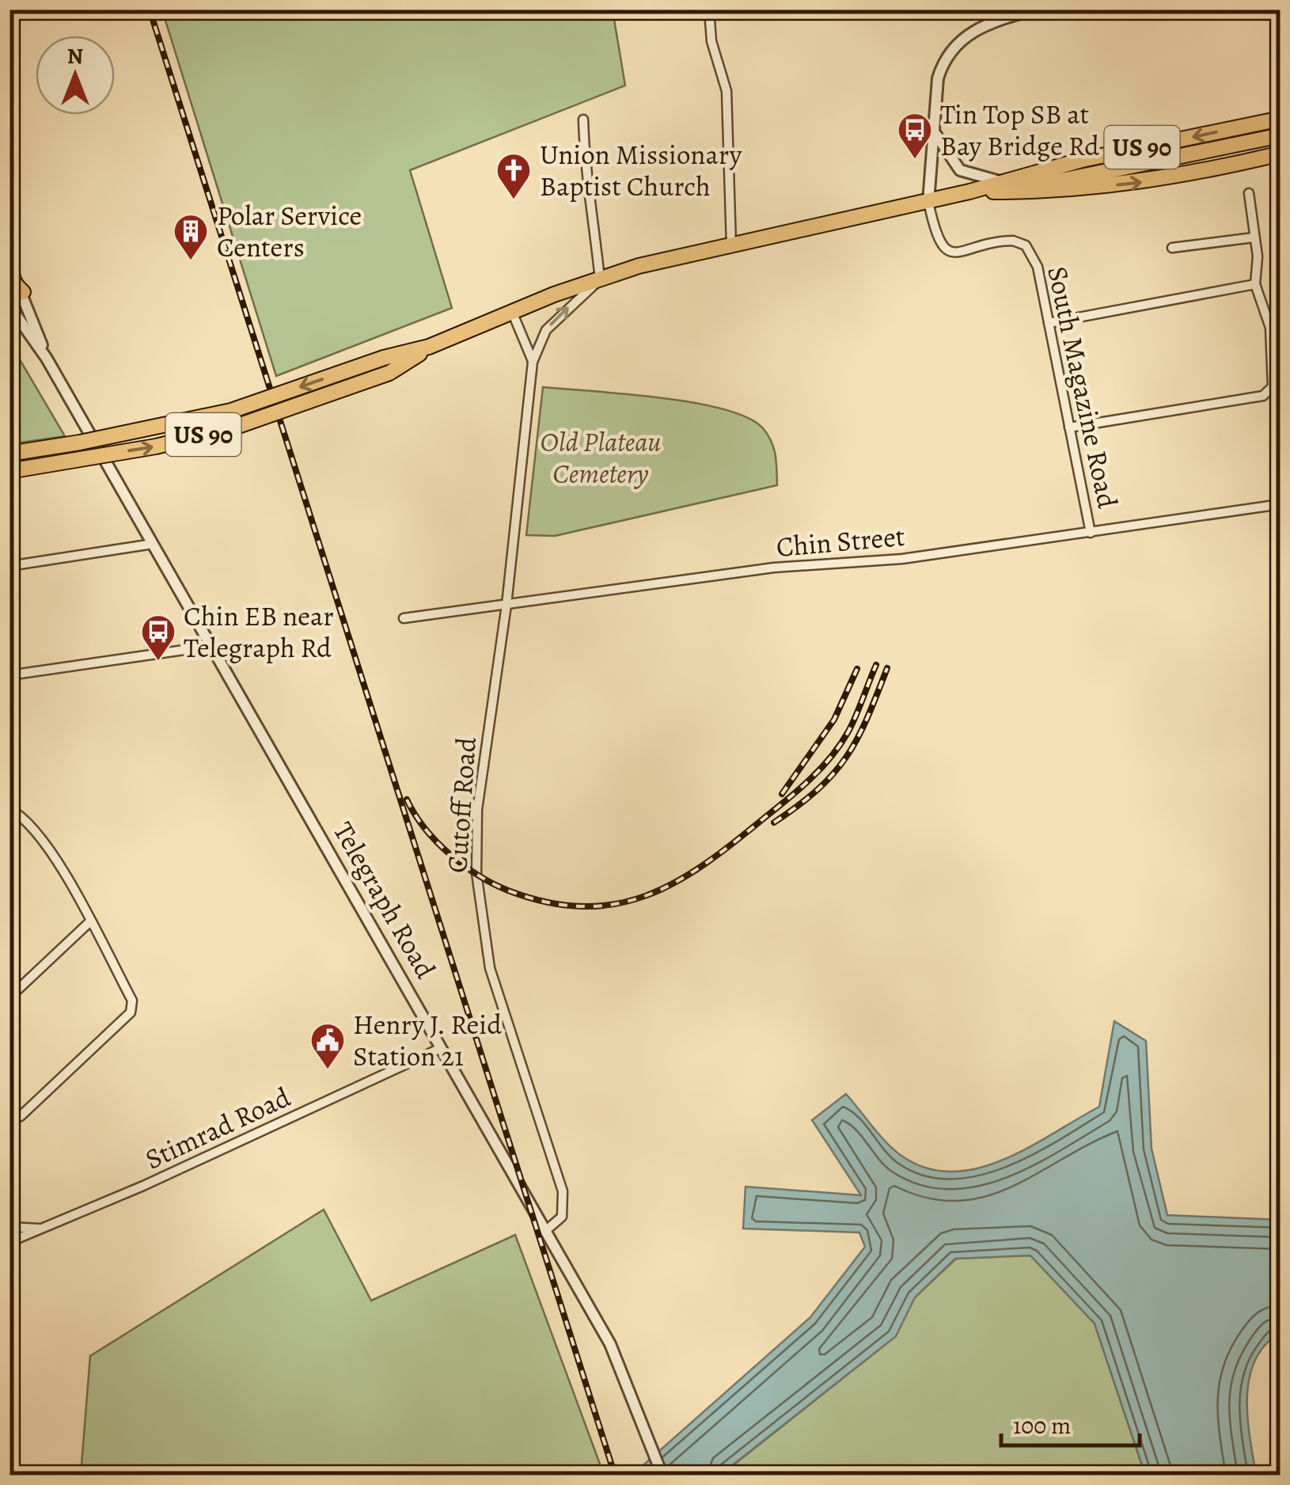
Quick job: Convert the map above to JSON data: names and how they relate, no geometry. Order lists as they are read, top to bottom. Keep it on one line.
{"streets":{"main road":["US 90"],"street":["South Magazine Road","Chin Street","Cutoff Road","Telegraph Road","Stimrad Road"]},"crossings":[["US 90","South Magazine Road"],["US 90","Cutoff Road"],["South Magazine Road","Chin Street"],["Chin Street","Cutoff Road"],["Cutoff Road","Telegraph Road"],["Telegraph Road","Stimrad Road"]],"parks":["Old Plateau Cemetery"],"places":{"bus stop":["Tin Top SB at Bay Bridge Rd","Chin EB near Telegraph Rd"],"church":["Union Missionary Baptist Church"],"building":["Polar Service Centers"],"public building":["Henry J. Reid Station 21"]},"scale_bar":"100 m","north":"top"}
